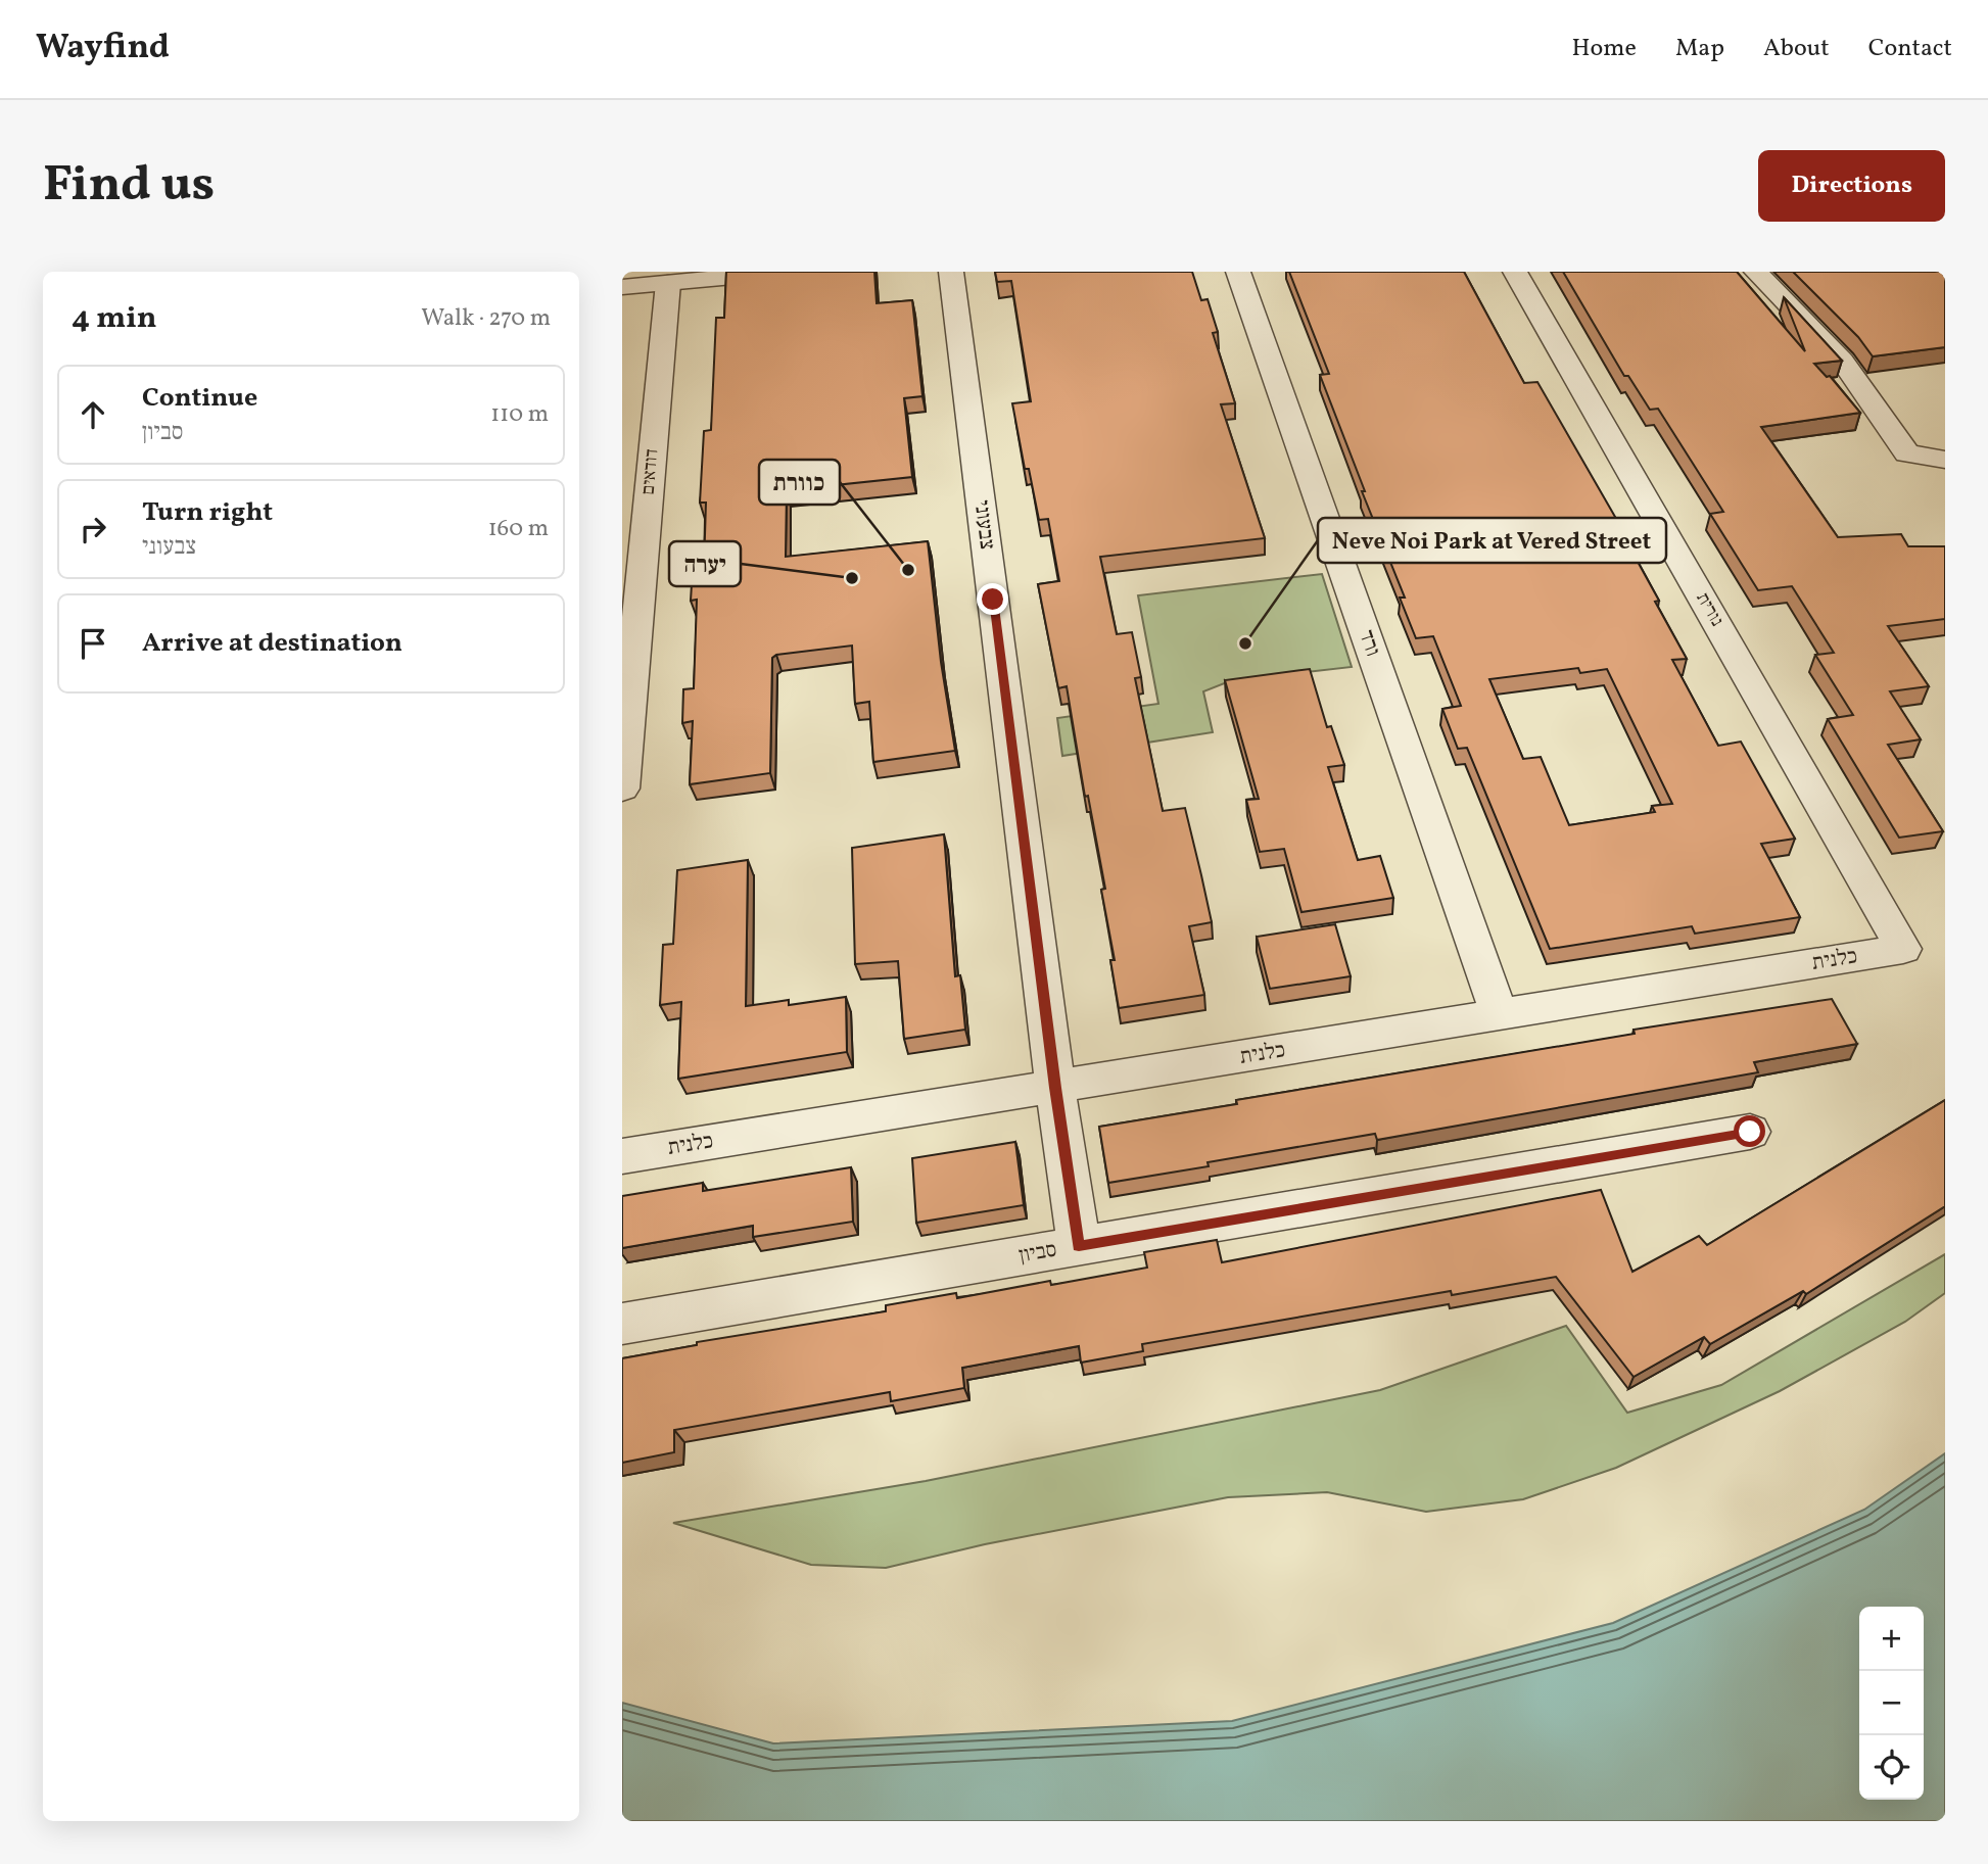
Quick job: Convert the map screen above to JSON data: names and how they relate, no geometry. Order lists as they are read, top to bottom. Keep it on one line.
{"streets":{"street":["דודאים","צבעוני","נורית","ורד","כלנית","סביון"]},"crossings":[["צבעוני","כלנית"],["צבעוני","סביון"],["נורית","כלנית"],["ורד","כלנית"]],"places":["כוורת","יערה","Neve Noi Park at Vered Street"],"page":{"header":"Wayfind","nav":["Home","Map","About","Contact"],"buttons":"Directions","title":"Find us","heading":["4 min","Walk · 270 m"],"list":[["Continue","סביון","110 m"],["Turn right","צבעוני","160 m"],"Arrive at destination"],"map_buttons":["+","−"]}}
